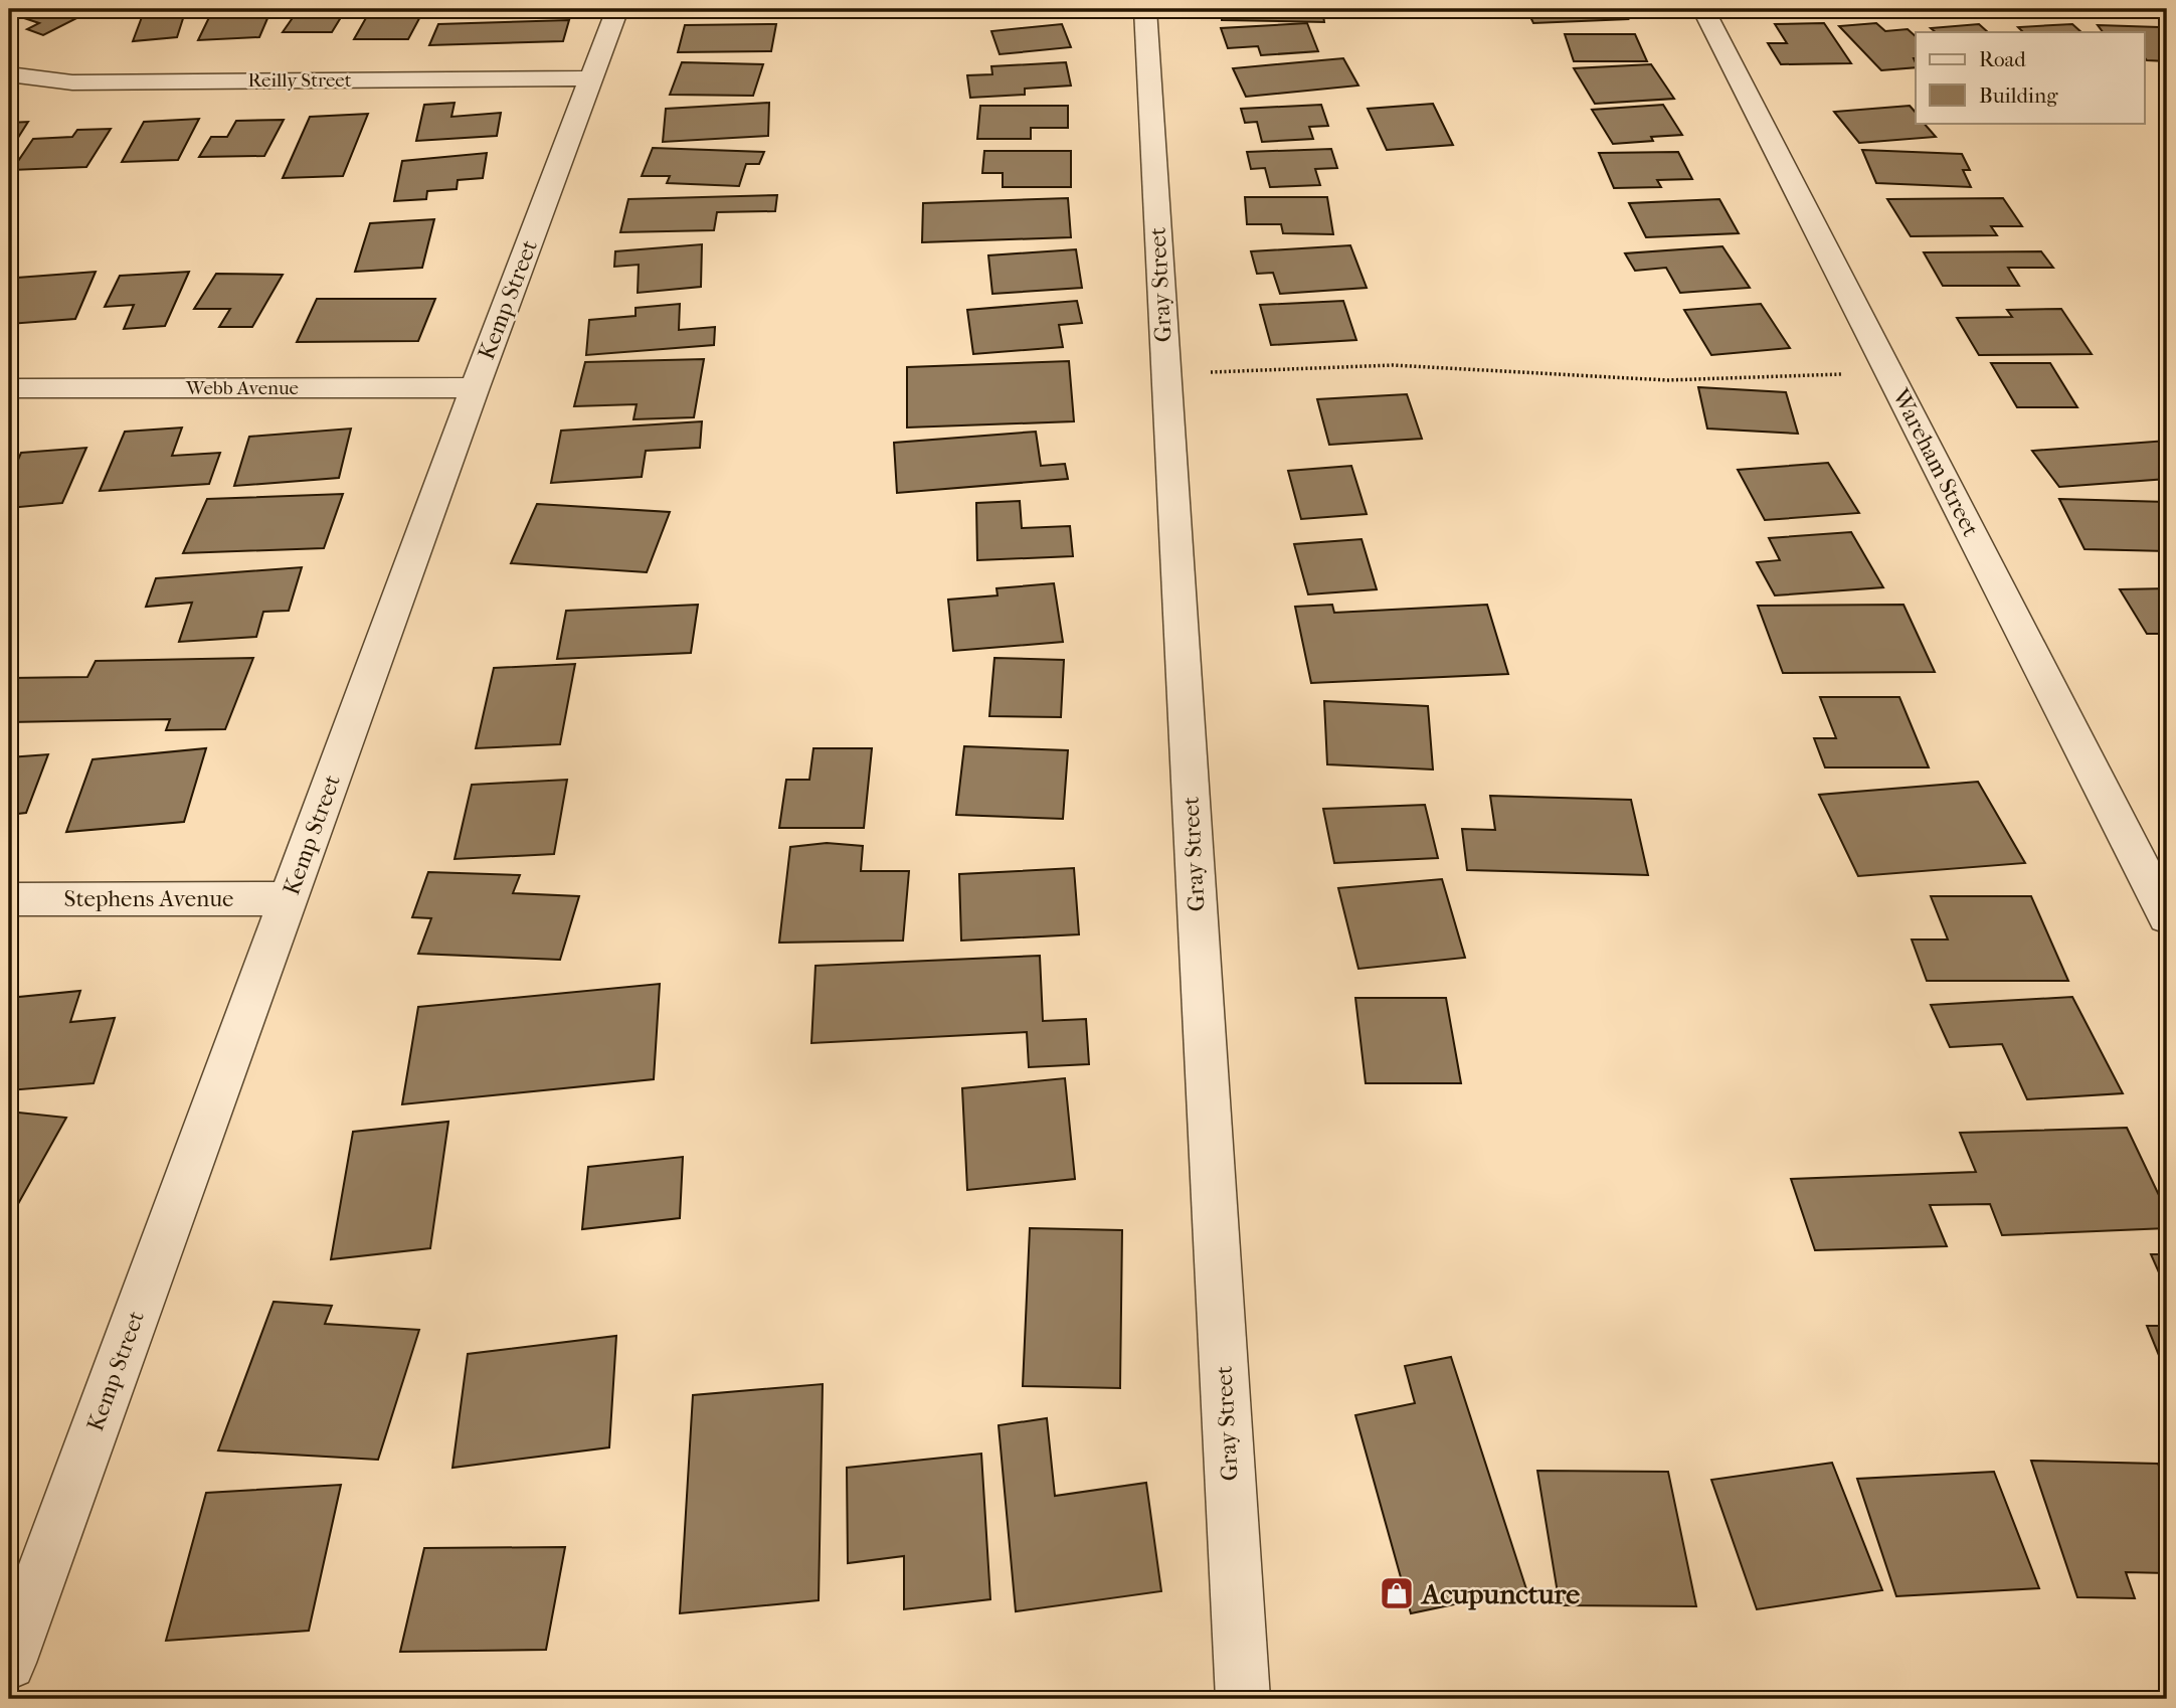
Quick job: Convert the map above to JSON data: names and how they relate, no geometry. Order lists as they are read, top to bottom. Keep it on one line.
{"streets":{"street":["Reilly Street","Gray Street","Kemp Street","Webb Avenue","Wareham Street","Stephens Avenue"]},"crossings":[["Reilly Street","Kemp Street"],["Kemp Street","Webb Avenue"],["Kemp Street","Stephens Avenue"]],"places":{"shop":["Acupuncture"]},"legend":["Road","Building"]}
